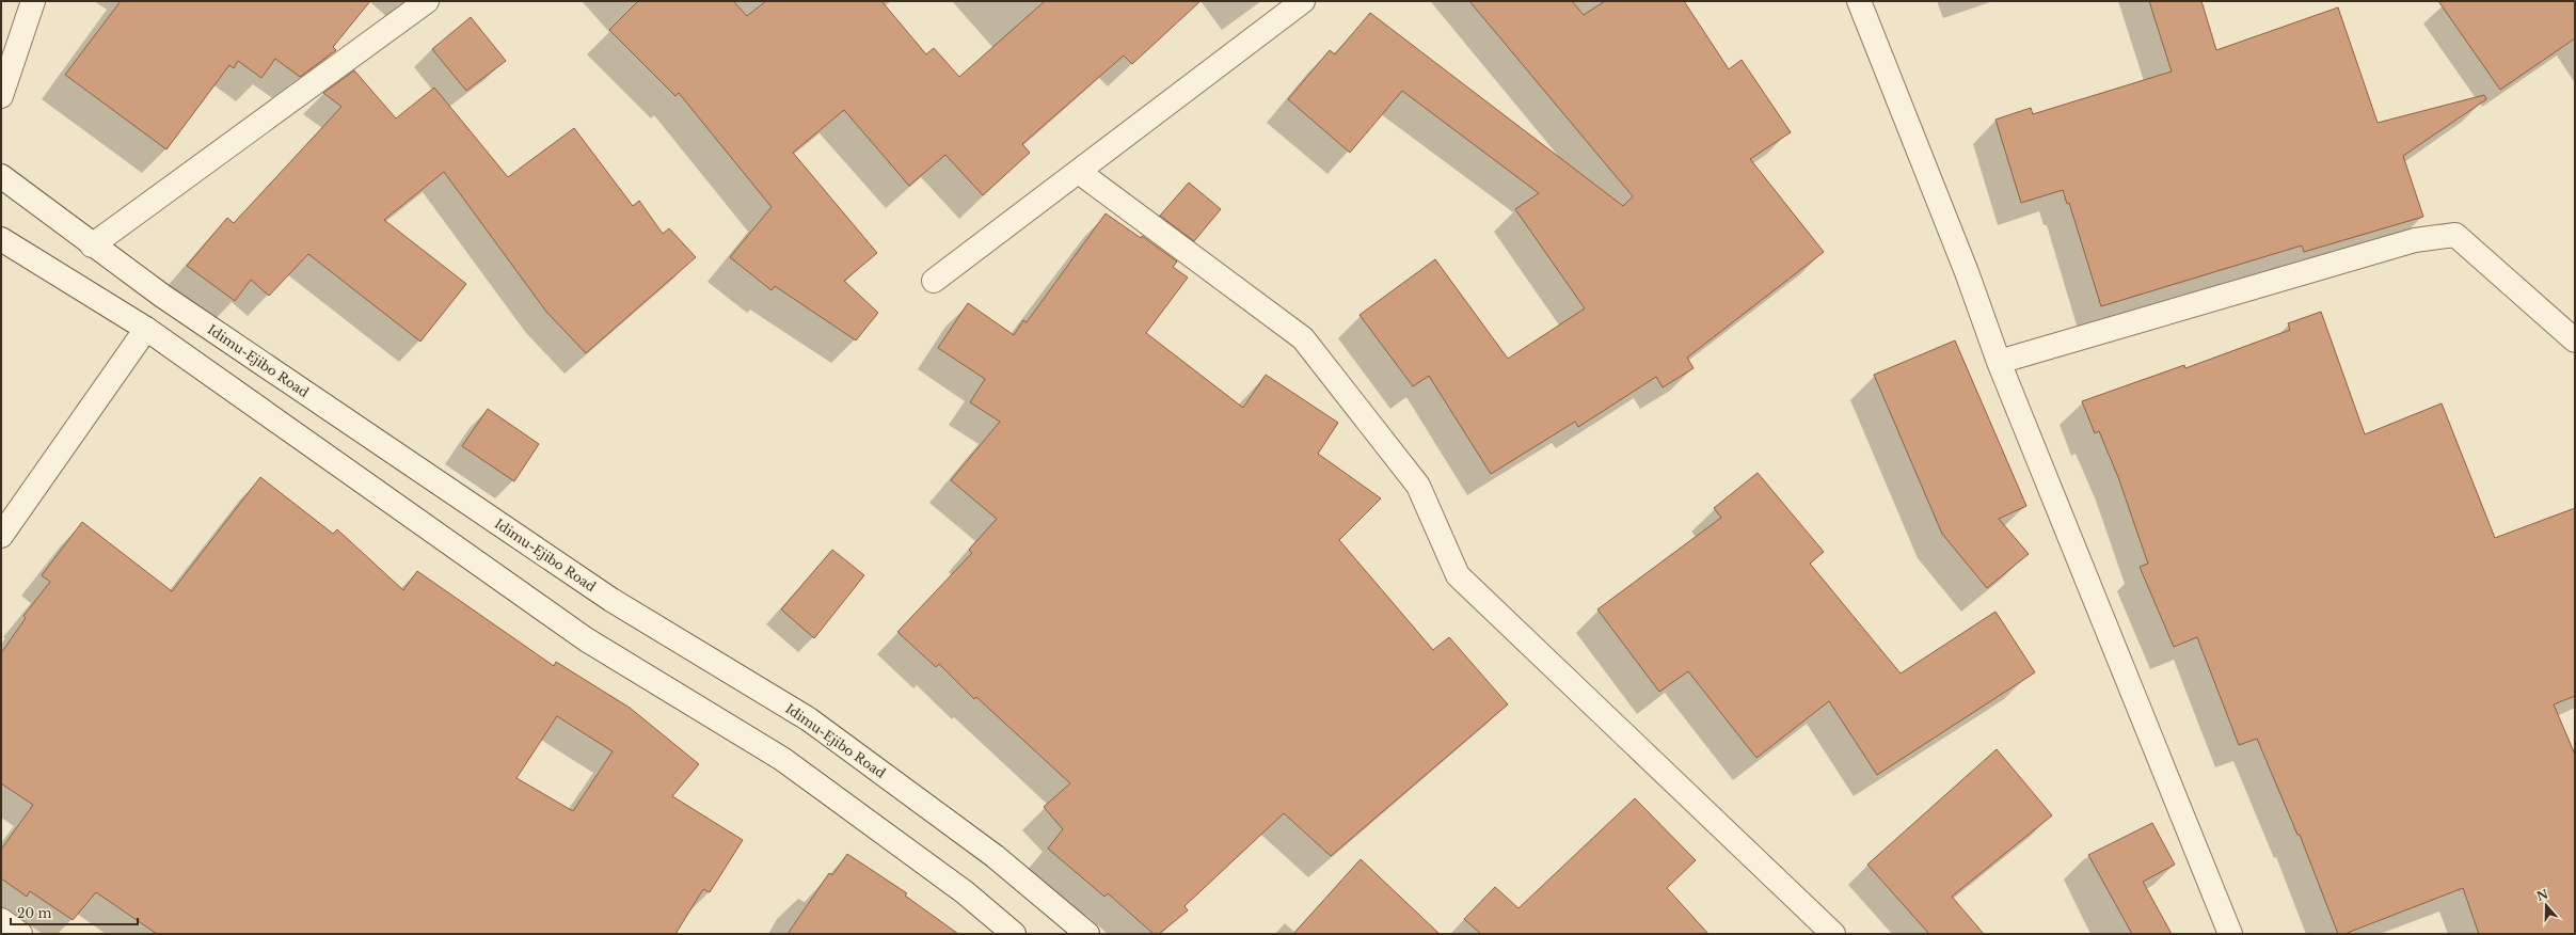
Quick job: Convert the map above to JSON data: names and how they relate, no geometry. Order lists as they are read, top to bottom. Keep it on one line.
{"streets":{"street":["Idimu-Ejibo Road"]},"scale_bar":"20 m","north":"top"}
